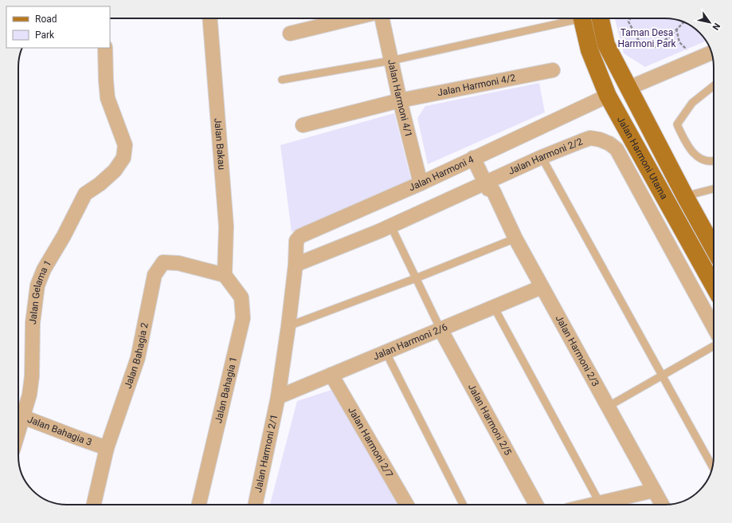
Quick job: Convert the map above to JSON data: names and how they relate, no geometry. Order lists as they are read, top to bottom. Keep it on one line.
{"streets":{"main road":["Jalan Harmoni Utama"],"street":["Jalan Harmoni 4/2","Jalan Harmoni 4/1","Jalan Bakau","Jalan Harmoni 2/2","Jalan Harmoni 4","Jalan Gelama 1","Jalan Harmoni 2/6","Jalan Harmoni 2/3","Jalan Bahagia 2","Jalan Bahagia 1","Jalan Harmoni 2/5","Jalan Bahagia 3","Jalan Harmoni 2/7","Jalan Harmoni 2/1"]},"crossings":[["Jalan Harmoni 4/2","Jalan Harmoni 4/1"],["Jalan Harmoni 4/1","Jalan Harmoni 4"],["Jalan Bakau","Jalan Bahagia 2"],["Jalan Bakau","Jalan Bahagia 1"],["Jalan Harmoni 2/2","Jalan Harmoni 4"],["Jalan Harmoni 2/2","Jalan Harmoni 2/3"],["Jalan Harmoni Utama","Jalan Harmoni 4"],["Jalan Harmoni 4","Jalan Harmoni 2/3"],["Jalan Harmoni 4","Jalan Harmoni 2/1"],["Jalan Harmoni 2/6","Jalan Harmoni 2/3"],["Jalan Harmoni 2/6","Jalan Harmoni 2/5"],["Jalan Harmoni 2/6","Jalan Harmoni 2/7"],["Jalan Harmoni 2/6","Jalan Harmoni 2/1"],["Jalan Bahagia 2","Jalan Bahagia 1"],["Jalan Bahagia 2","Jalan Bahagia 3"]],"parks":["Taman Desa Harmoni Park"],"legend":["Road","Park"],"north":"bottom right"}
